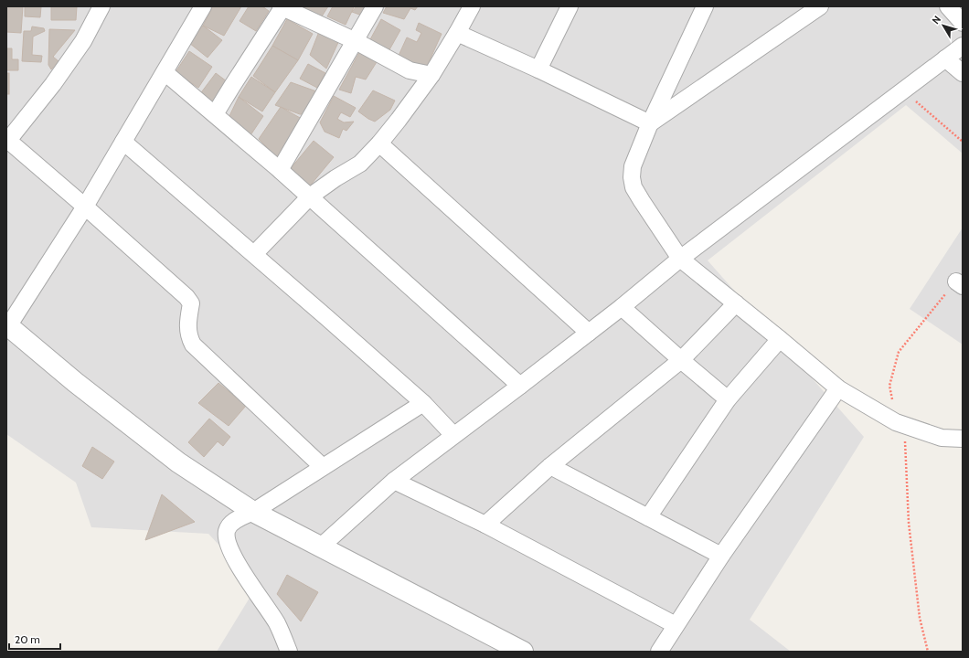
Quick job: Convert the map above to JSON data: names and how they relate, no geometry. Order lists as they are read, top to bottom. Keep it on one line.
{"scale_bar":"20 m","north":"top left"}
